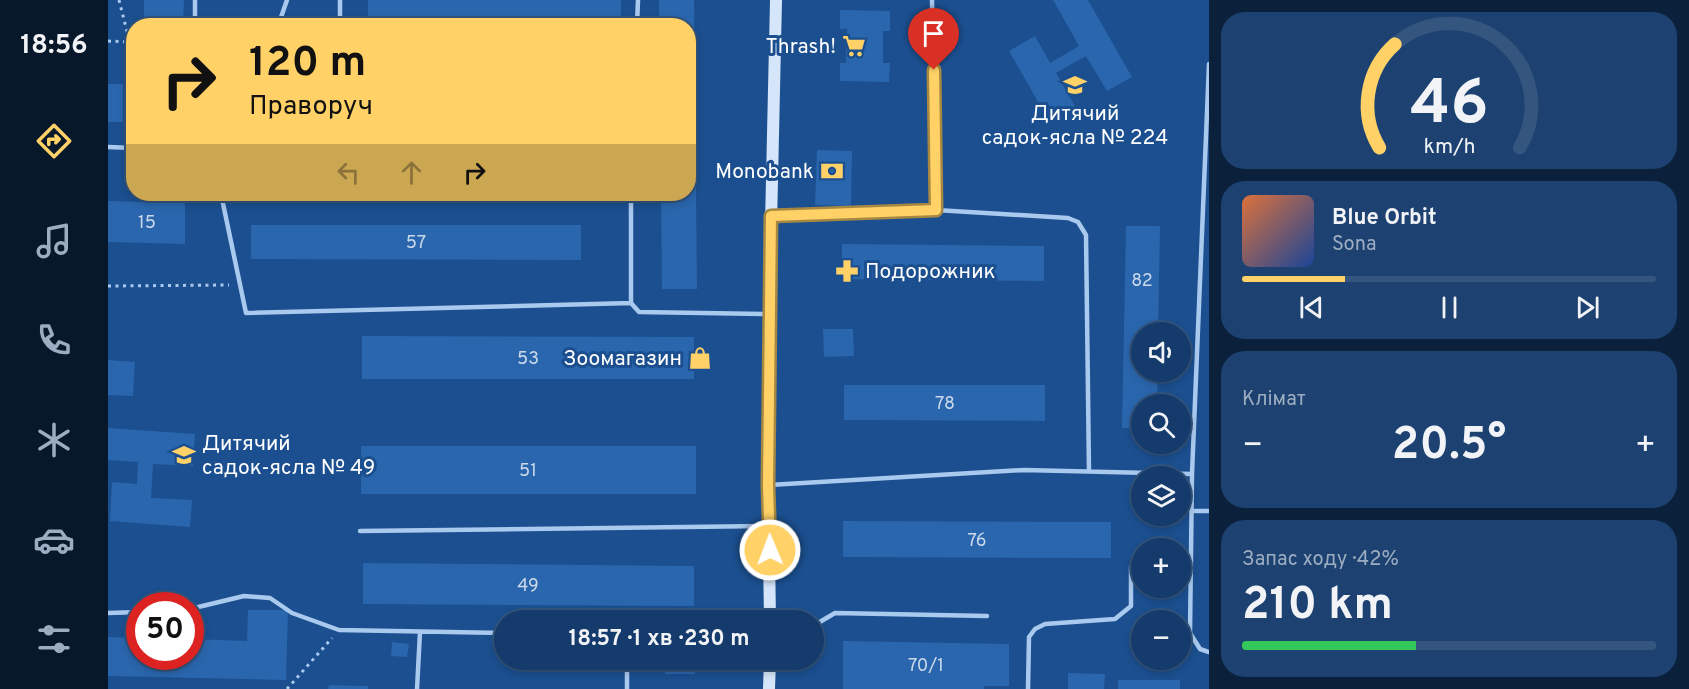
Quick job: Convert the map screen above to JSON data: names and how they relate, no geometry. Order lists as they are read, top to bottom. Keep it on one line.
{"places":{"supermarket":["Thrash!"],"school or university":["Дитячий садок-ясла № 224","Дитячий садок-ясла № 49"],"bank":["Monobank"],"pharmacy":["Подорожник"],"shop":["Зоомагазин"]},"house_numbers":["15","57","82","53","78","51","76","49","70/1"],"page":{"tabs":"18:56","turn":["120 m","Праворуч"],"song":["Blue Orbit","Sona"],"map_buttons":["+","−"],"tile":["Клімат",["Запас ходу · 42%","210 km"]],"heat":["−","20.5°","+"],"limit":"50","trip":"18:57 · 1 хв · 230 m","gauge":["46","km/h"]}}
